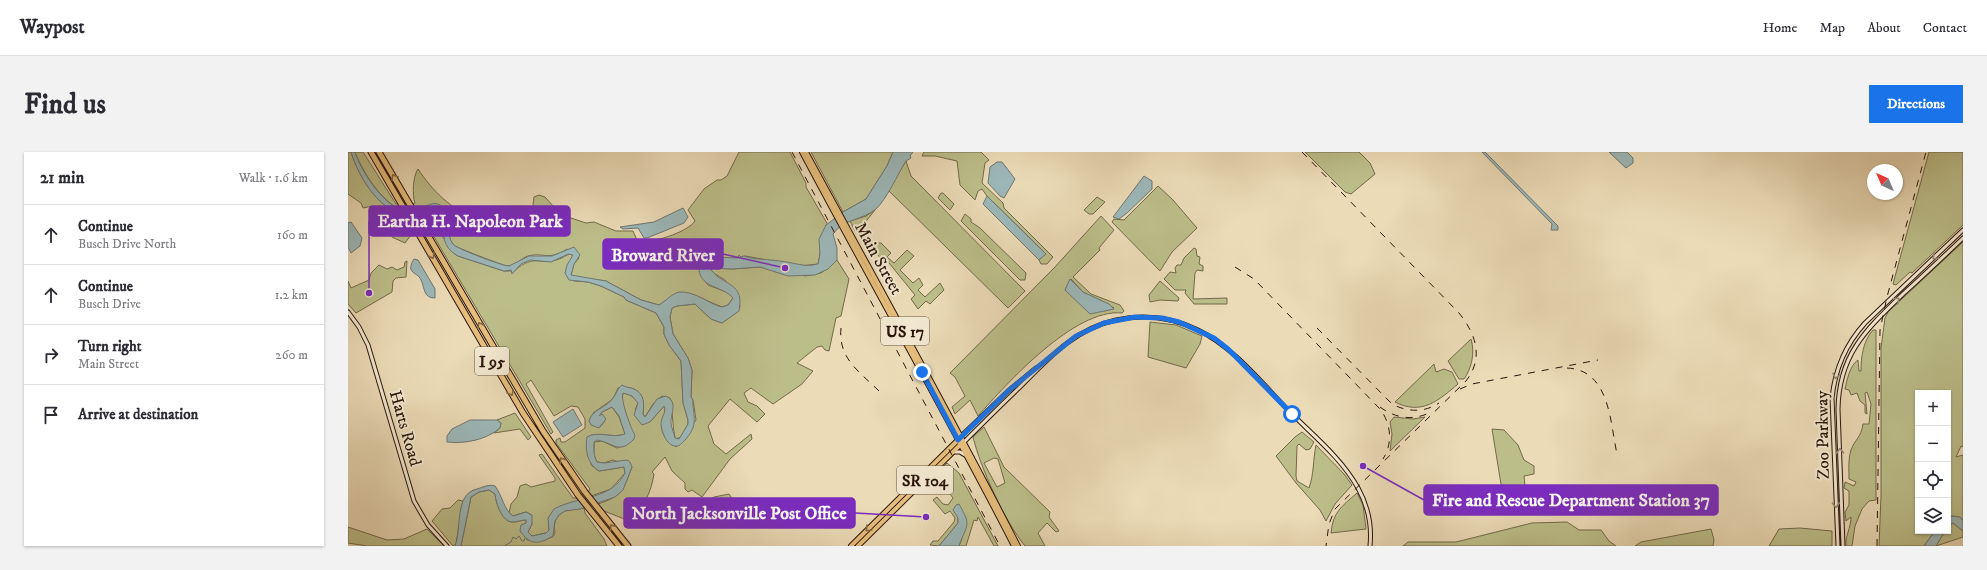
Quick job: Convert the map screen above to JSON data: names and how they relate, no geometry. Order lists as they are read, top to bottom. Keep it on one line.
{"streets":{"highway":["I 95"],"main road":["Main Street","US 17","SR 104"],"street":["Harts Road","Zoo Parkway"]},"crossings":[["Main Street","SR 104"]],"places":["Broward River","Eartha H. Napoleon Park","Fire and Rescue Department Station 37","North Jacksonville Post Office"],"north":"top left","page":{"header":"Waypost","nav":["Home","Map","About","Contact"],"buttons":"Directions","title":"Find us","heading":["21 min","Walk · 1.6 km"],"list":[["Continue","Busch Drive North","160 m"],["Continue","Busch Drive","1.2 km"],["Turn right","Main Street","260 m"],"Arrive at destination"],"map_buttons":["+","−"]}}
